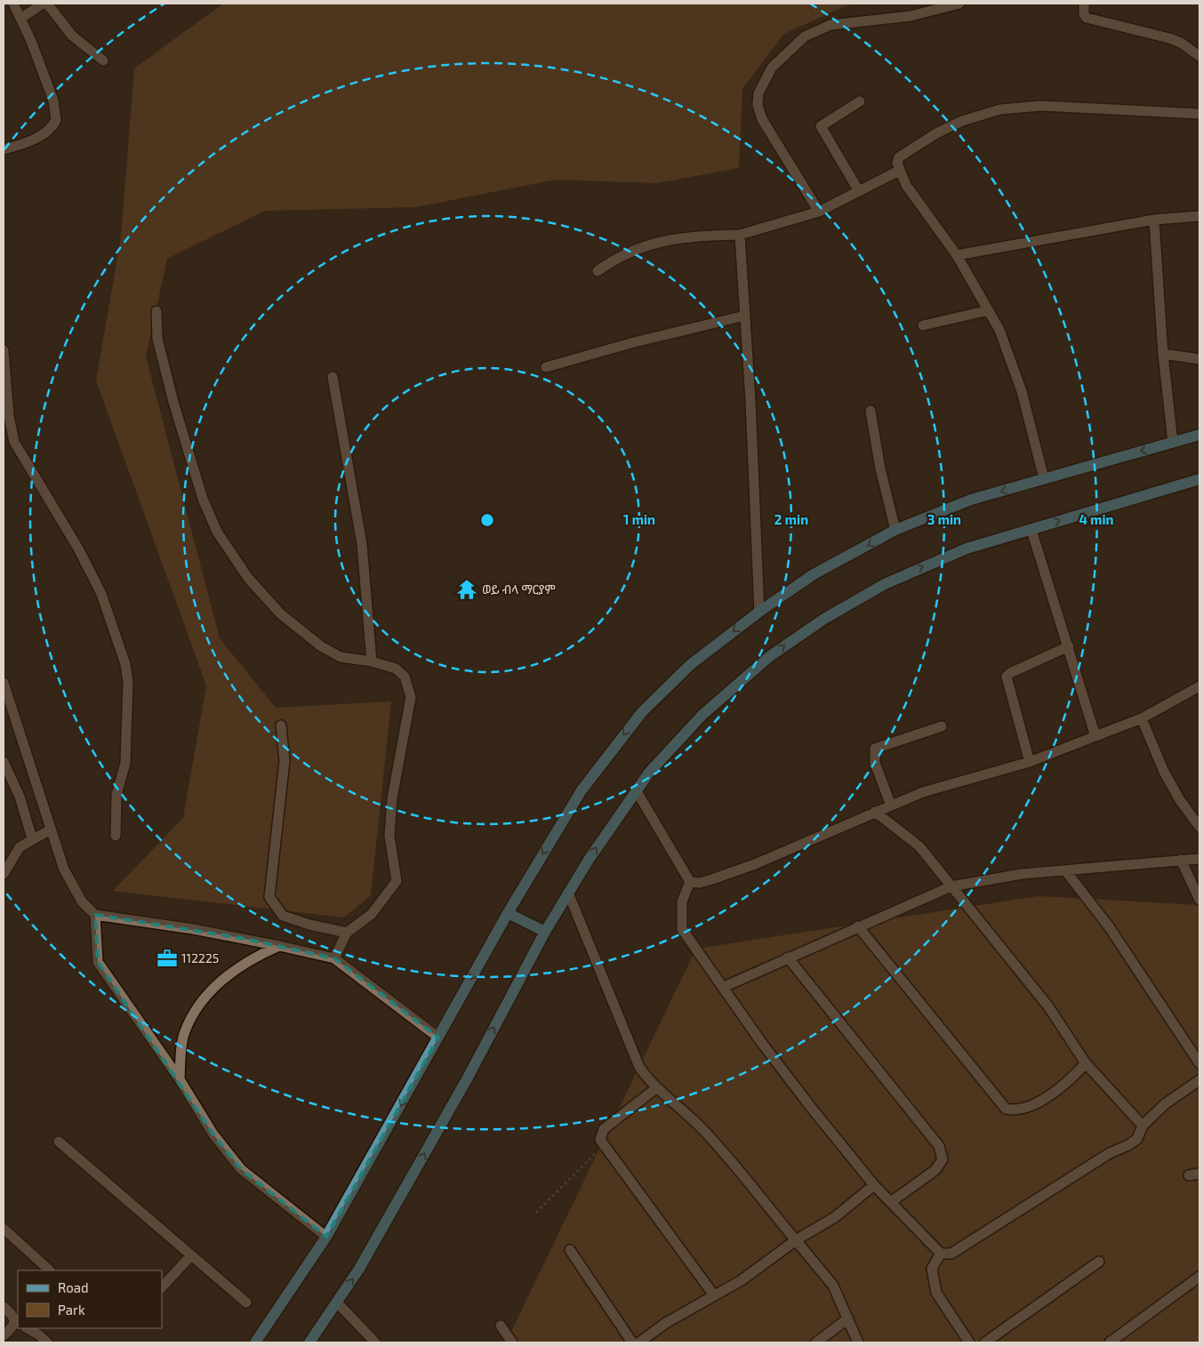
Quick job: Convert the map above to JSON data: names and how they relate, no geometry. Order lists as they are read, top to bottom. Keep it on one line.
{"places":{"temple":["ወይ ብላ ማርያም"],"office":["112225"]},"legend":["Road","Park"],"rings":["1 min","2 min","3 min","4 min"]}
